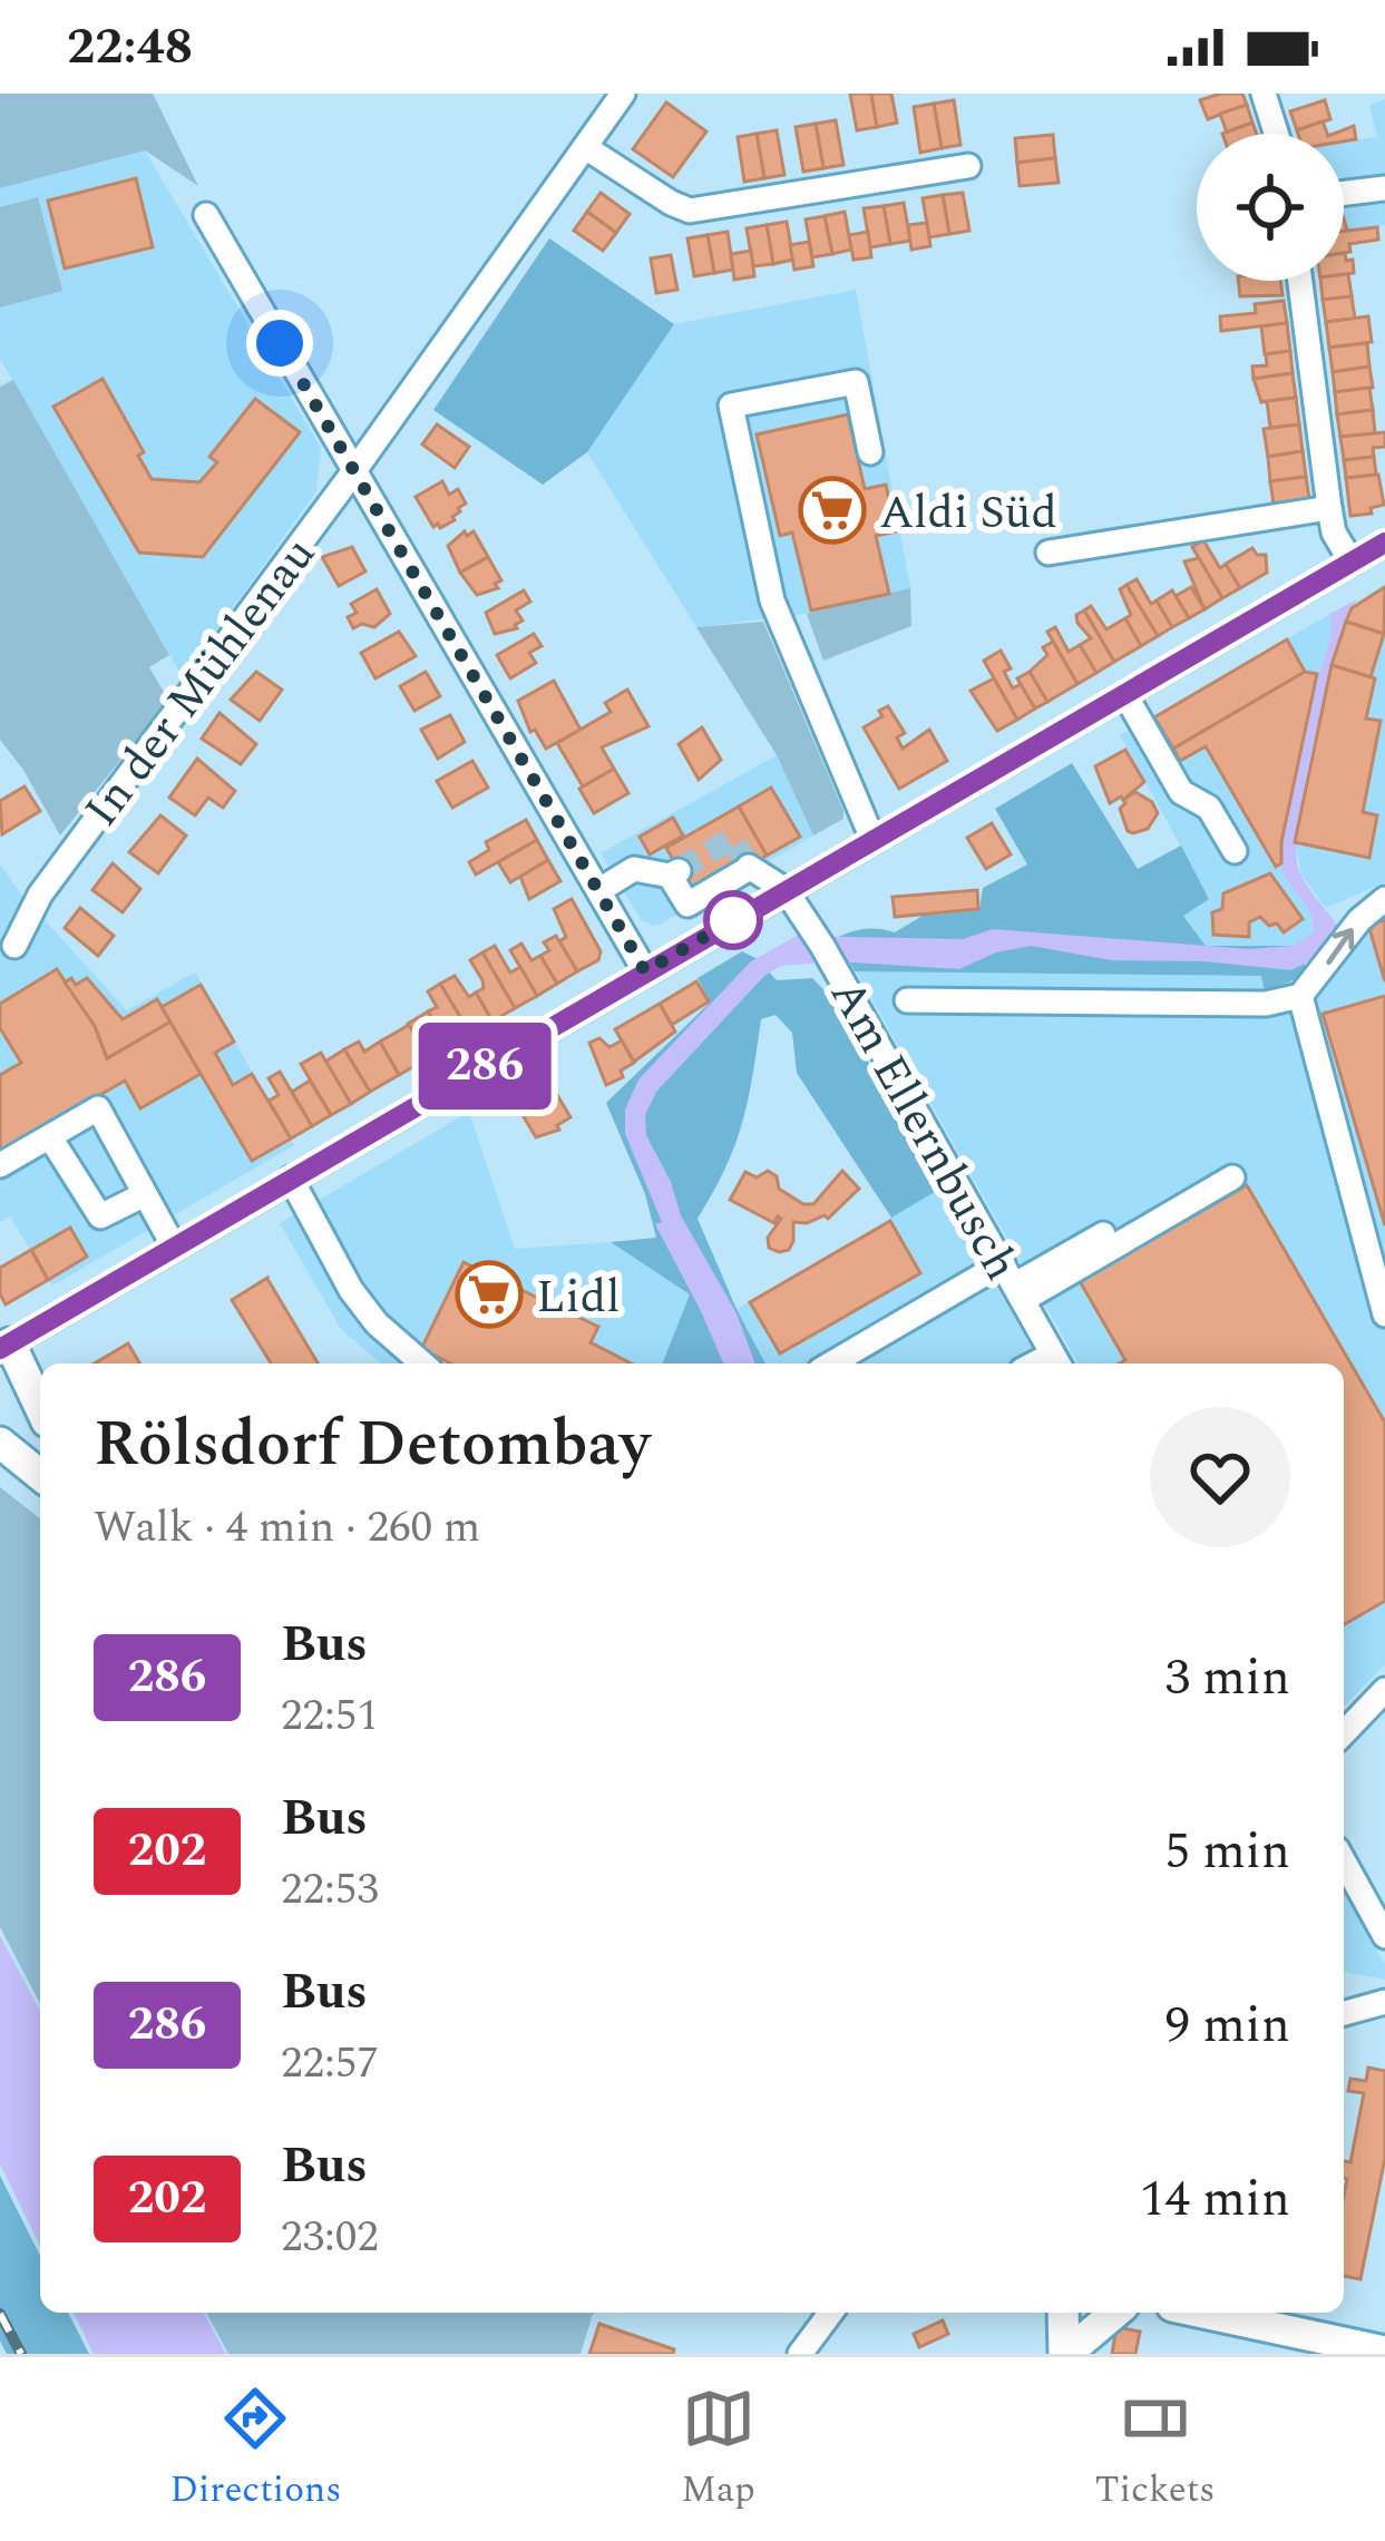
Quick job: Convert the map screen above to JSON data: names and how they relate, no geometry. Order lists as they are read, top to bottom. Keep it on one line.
{"streets":{"street":["In der Mühlenau","Am Ellernbusch"]},"places":{"supermarket":["Aldi Süd","Lidl"]},"lines":["bus line 286"],"page":{"status":"22:48","on_map":"286","heading":["Rölsdorf Detombay","Walk · 4 min · 260 m"],"list":[{"mark":"286","name":"Bus","note":"22:51","value":"3 min"},{"mark":"202","name":"Bus","note":"22:53","value":"5 min"},{"mark":"286","name":"Bus","note":"22:57","value":"9 min"},{"mark":"202","name":"Bus","note":"23:02","value":"14 min"}],"tabs":["Directions","Map","Tickets"]}}
